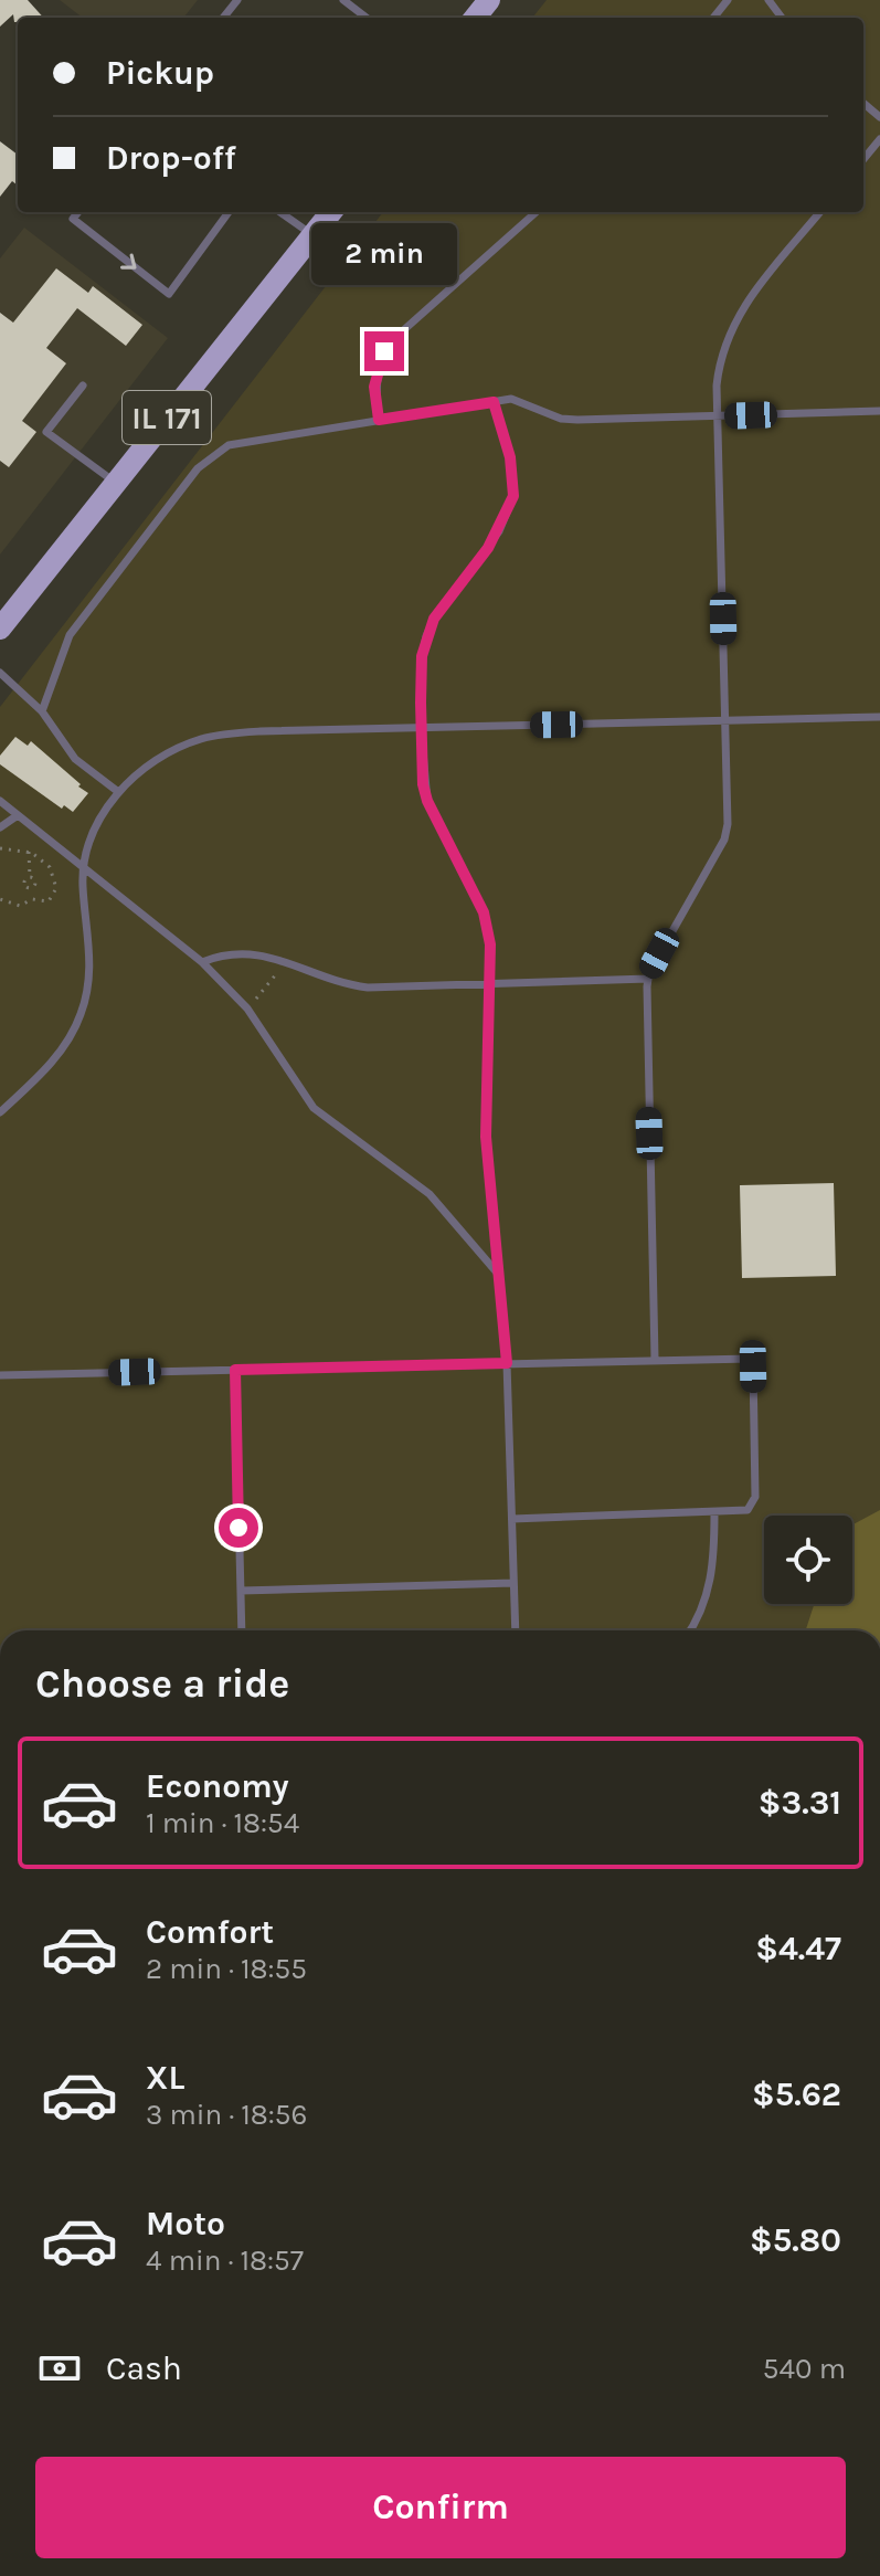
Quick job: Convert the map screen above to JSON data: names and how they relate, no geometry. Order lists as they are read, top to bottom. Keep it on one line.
{"streets":{"main road":["IL 171"]},"page":{"banner":["Pickup","Drop-off"],"bubble":"2 min","heading":"Choose a ride","list":[{"name":"Economy","note":"1 min · 18:54","value":"$3.31"},{"name":"Comfort","note":"2 min · 18:55","value":"$4.47"},{"name":"XL","note":"3 min · 18:56","value":"$5.62"},{"name":"Moto","note":"4 min · 18:57","value":"$5.80"}],"pay":["Cash","540 m"],"buttons":"Confirm"}}
